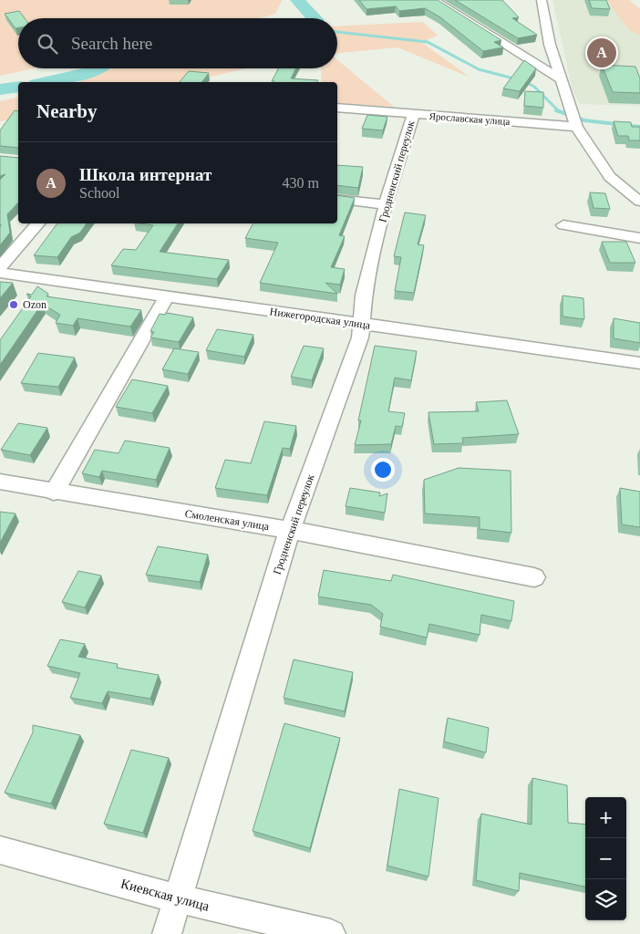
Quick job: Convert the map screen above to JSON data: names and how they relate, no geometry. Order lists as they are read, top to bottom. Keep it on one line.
{"streets":{"street":["Ярославская улица","Гродненский переулок","Нижегородская улица","Смоленская улица","Киевская улица"]},"crossings":[["Ярославская улица","Гродненский переулок"],["Гродненский переулок","Нижегородская улица"],["Гродненский переулок","Смоленская улица"],["Гродненский переулок","Киевская улица"]],"places":["Ozon"],"page":{"search":"Search here","pins":"A","heading":"Nearby","list":[{"mark":"A","name":"Школа интернат","note":"School","value":"430 m"}],"map_buttons":["+","−"]}}
